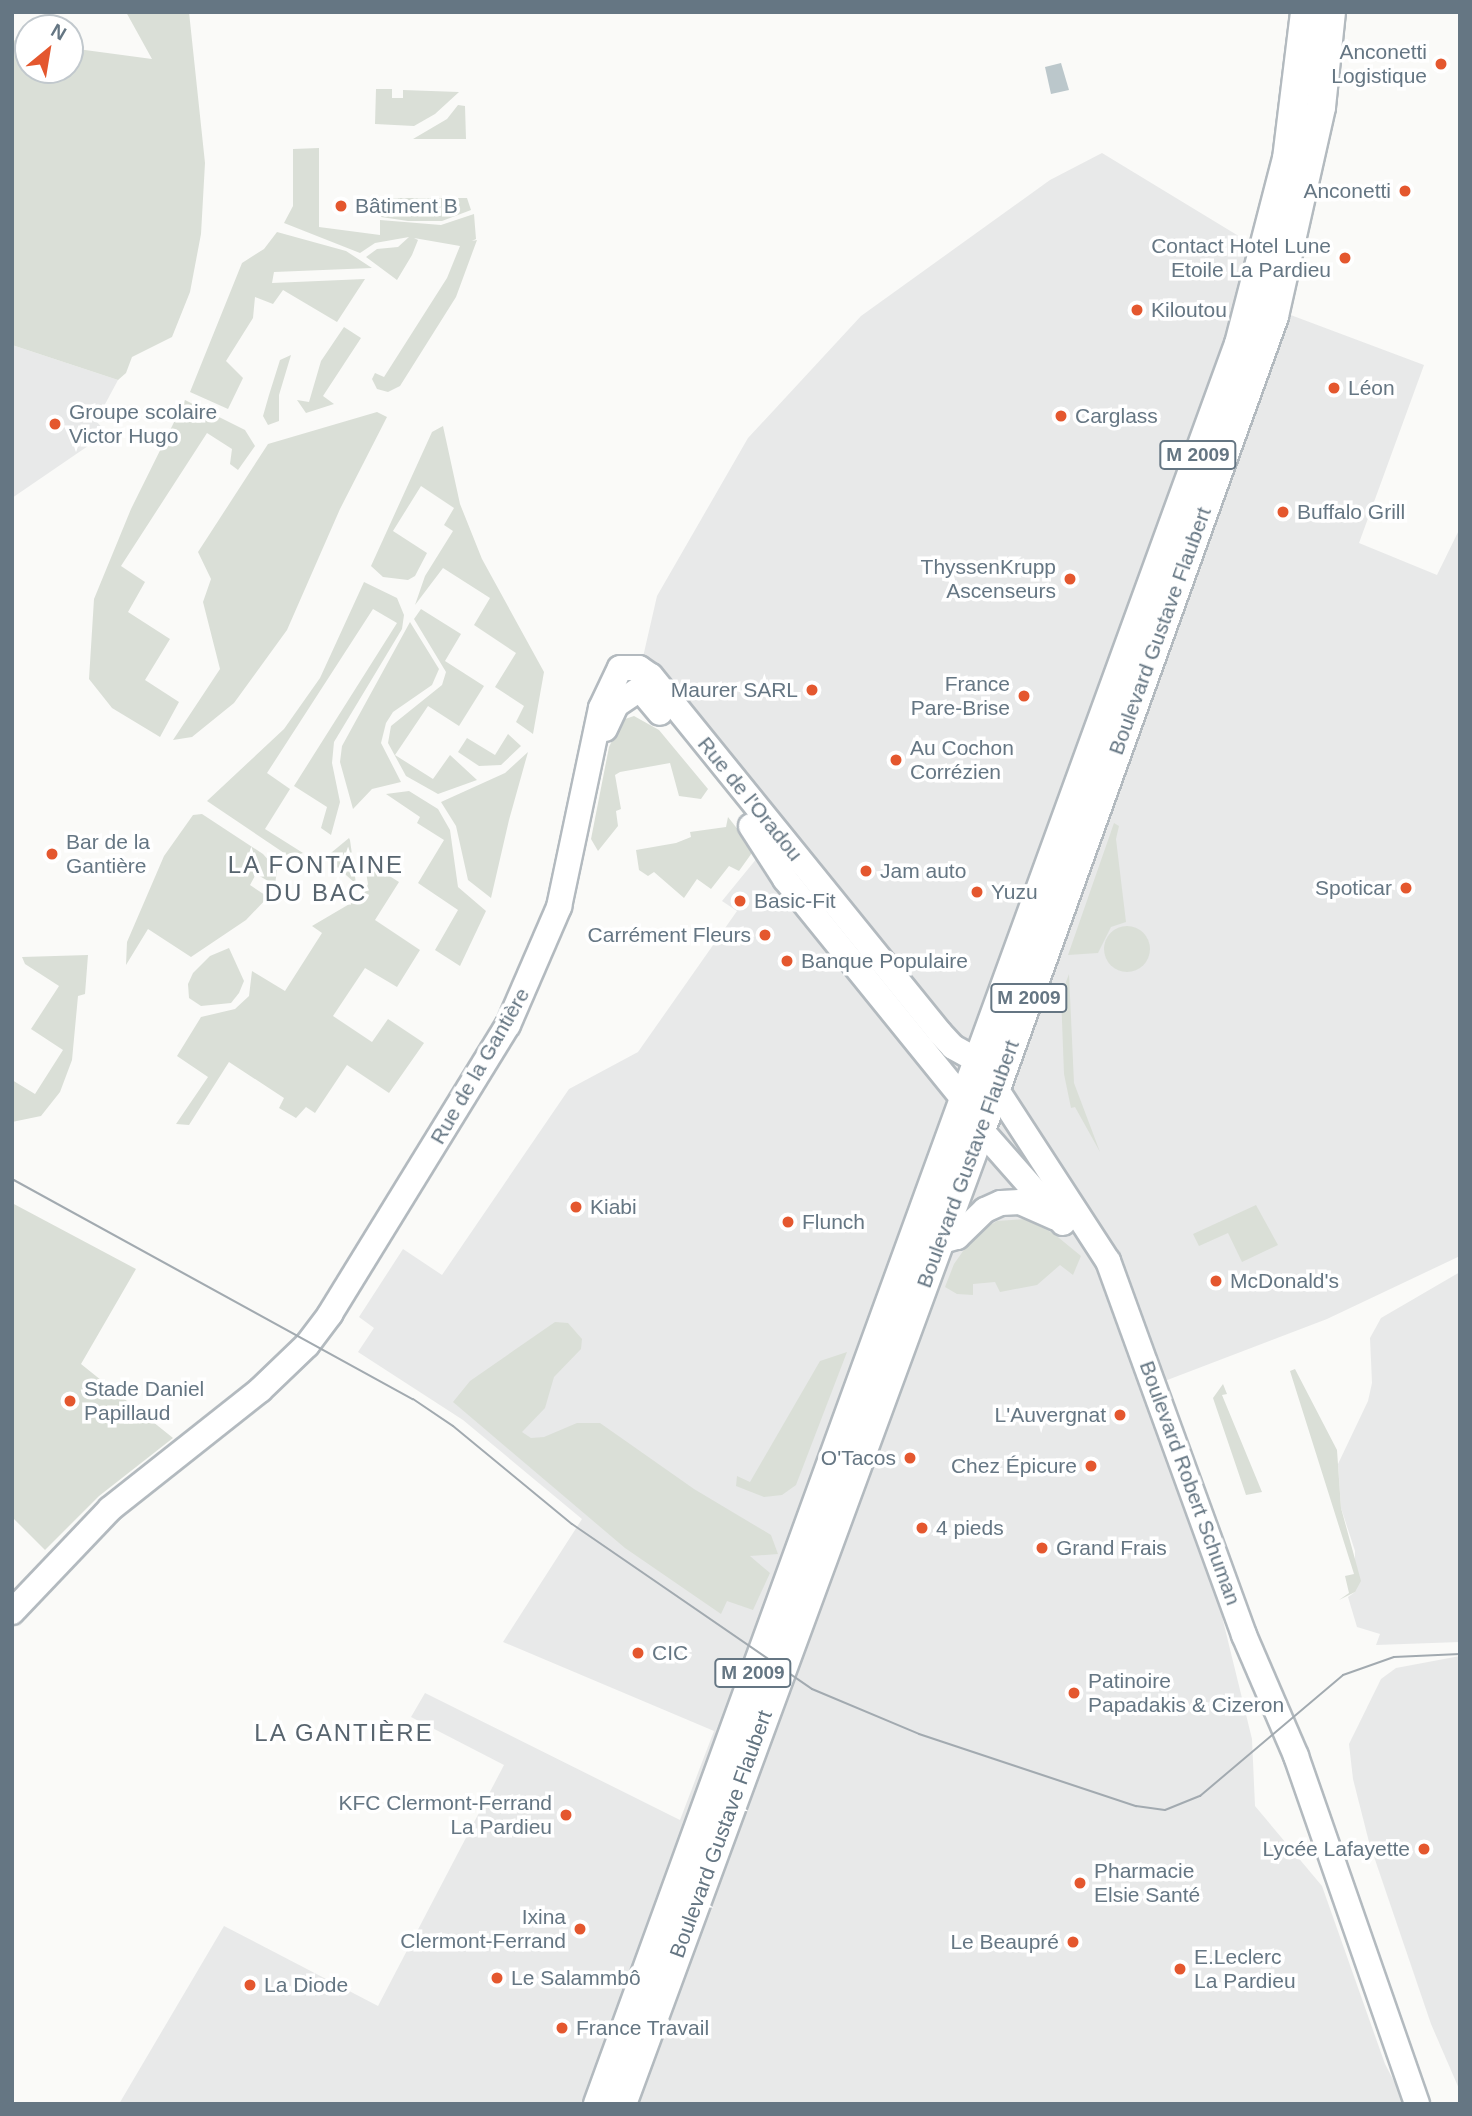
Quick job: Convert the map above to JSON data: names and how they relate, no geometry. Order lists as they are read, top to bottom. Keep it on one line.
{"streets":{"main road":["M 2009","Boulevard Gustave Flaubert","Rue de l'Oradou","Rue de la Gantière","Boulevard Robert Schuman"]},"crossings":[["Boulevard Gustave Flaubert","Rue de l'Oradou"],["Boulevard Gustave Flaubert","Boulevard Robert Schuman"],["Rue de l'Oradou","Rue de la Gantière"],["Rue de l'Oradou","Boulevard Robert Schuman"]],"districts":["LA FONTAINE DU BAC","LA GANTIÈRE"],"places":["Anconetti Logistique","Anconetti","Bâtiment B","Contact Hotel Lune Etoile La Pardieu","Kiloutou","Léon","Carglass","Groupe scolaire Victor Hugo","Buffalo Grill","ThyssenKrupp Ascenseurs","Maurer SARL","France Pare-Brise","Au Cochon Corrézien","Bar de la Gantière","Jam auto","Spoticar","Yuzu","Basic-Fit","Carrément Fleurs","Banque Populaire","Kiabi","Flunch","McDonald's","Stade Daniel Papillaud","L'Auvergnat","O'Tacos","Chez Épicure","4 pieds","Grand Frais","CIC","Patinoire Papadakis & Cizeron","KFC Clermont-Ferrand La Pardieu","Lycée Lafayette","Pharmacie Elsie Santé","Ixina Clermont-Ferrand","Le Beaupré","E.Leclerc La Pardieu","Le Salammbô","La Diode","France Travail"],"north":"top right"}
